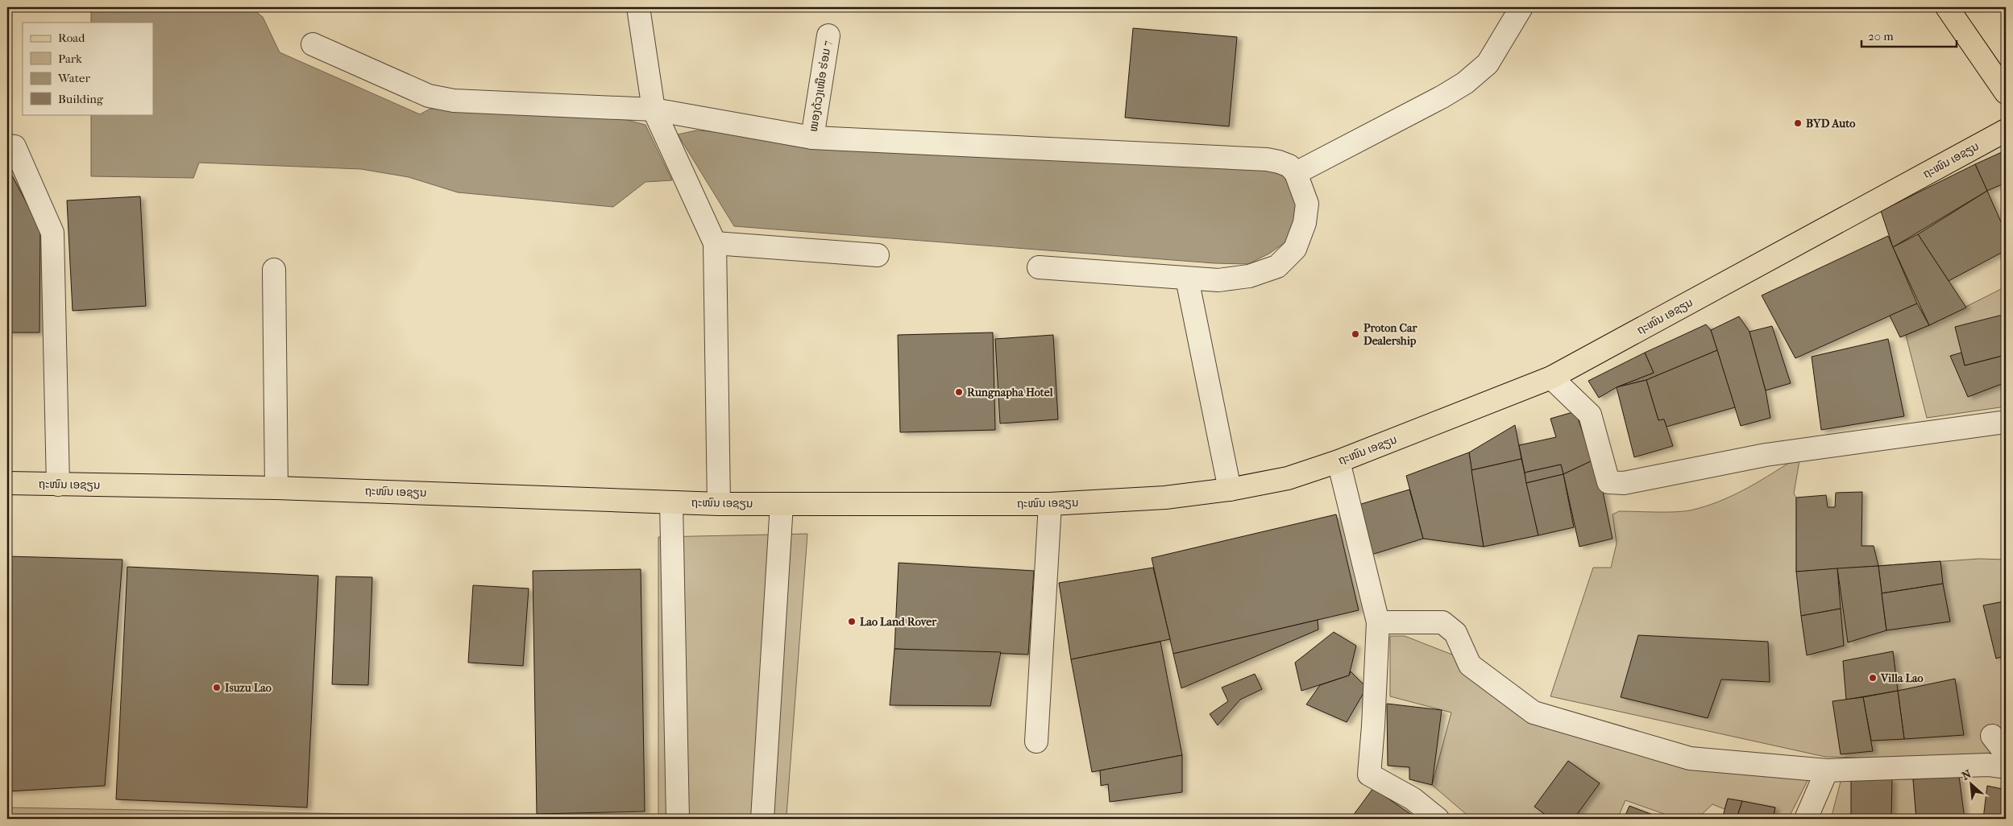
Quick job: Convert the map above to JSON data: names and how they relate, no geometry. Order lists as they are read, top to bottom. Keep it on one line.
{"streets":{"main road":["ຖະໜົນ ເອຊຽນ"],"street":["ໜອງດ້ວງເໜືອ ຮ່ອມ 7"]},"places":["BYD Auto","Proton Car Dealership","Rungnapha Hotel","Lao Land Rover","Villa Lao","Isuzu Lao"],"legend":["Road","Park","Water","Building"],"scale_bar":"20 m","north":"top left"}
